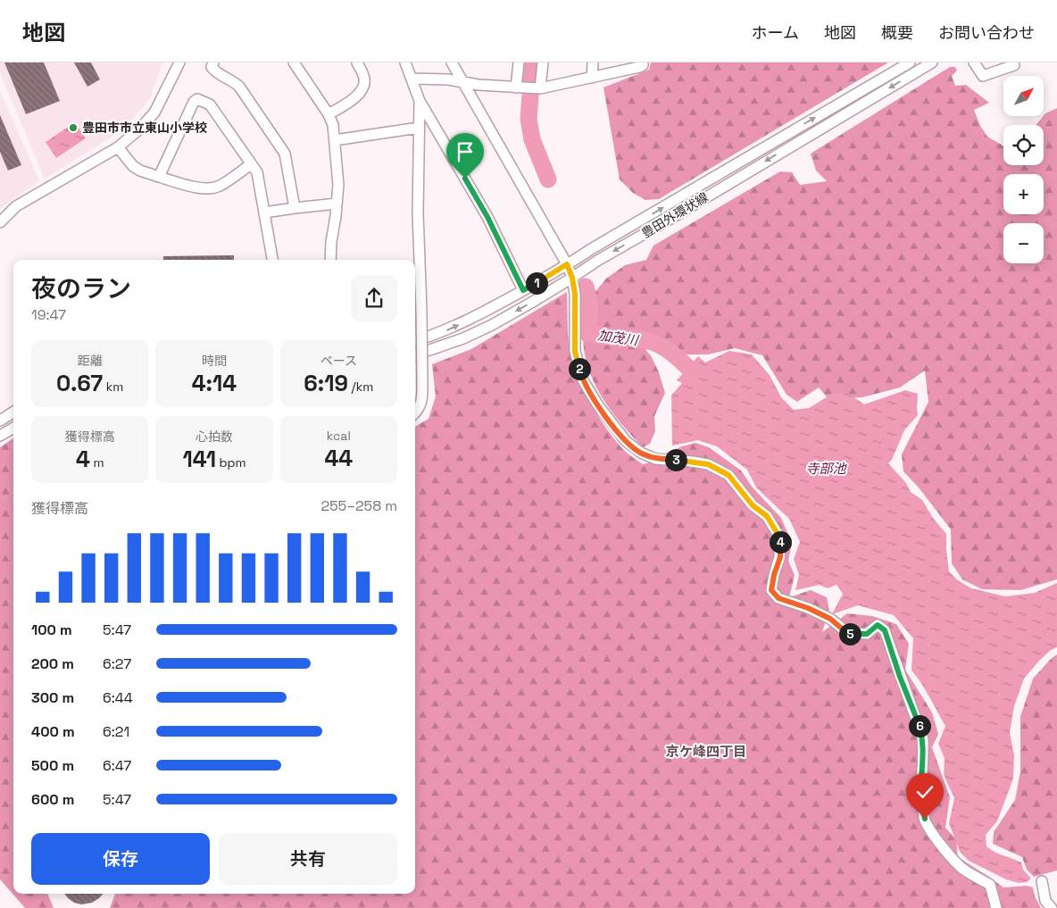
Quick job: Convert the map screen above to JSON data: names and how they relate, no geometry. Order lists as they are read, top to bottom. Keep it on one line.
{"streets":{"street":["豊田外環状線"]},"districts":["京ケ峰四丁目"],"water":["加茂川","寺部池"],"places":["豊田市市立東山小学校"],"north":"top right","page":{"header":"地図","nav":["ホーム","地図","概要","お問い合わせ"],"map_buttons":["+","−"],"heading":["夜のラン","19:47"],"pins":["1","2","3","4","5","6"],"stats":[["距離","0.67 km"],["時間","4:14"],["ペース","6:19 /km"],["獲得標高","4 m"],["心拍数","141 bpm"],["kcal","44"]],"chart":["獲得標高","255–258 m"],"list":[{"name":"100 m","note":"5:47"},{"name":"200 m","note":"6:27"},{"name":"300 m","note":"6:44"},{"name":"400 m","note":"6:21"},{"name":"500 m","note":"6:47"},{"name":"600 m","note":"5:47"}],"buttons":["保存","共有"]}}
